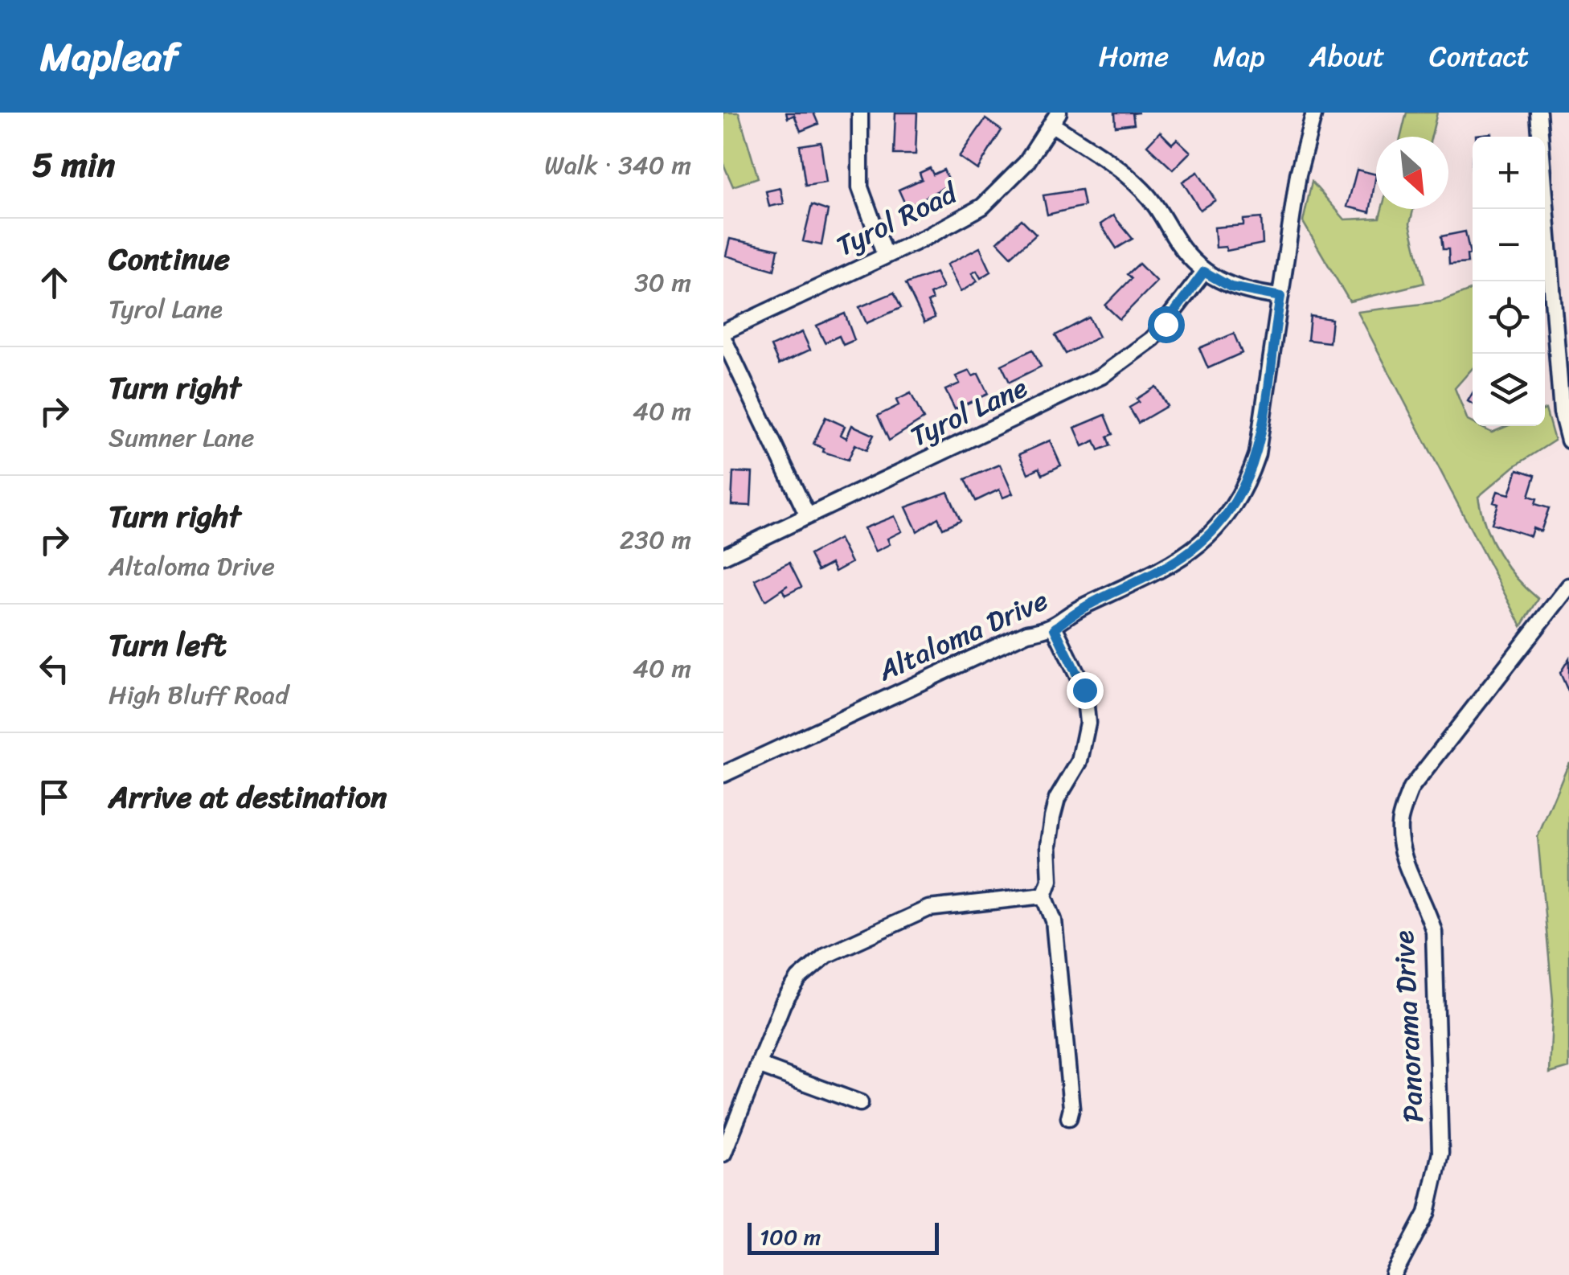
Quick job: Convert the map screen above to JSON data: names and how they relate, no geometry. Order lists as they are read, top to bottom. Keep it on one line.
{"streets":{"street":["Tyrol Road","Tyrol Lane","Altaloma Drive","Panorama Drive"]},"scale_bar":"100 m","north":"bottom right","page":{"header":"Mapleaf","nav":["Home","Map","About","Contact"],"heading":["5 min","Walk · 340 m"],"map_buttons":["+","−"],"list":[["Continue","Tyrol Lane","30 m"],["Turn right","Sumner Lane","40 m"],["Turn right","Altaloma Drive","230 m"],["Turn left","High Bluff Road","40 m"],"Arrive at destination"],"scale":"100 m"}}
